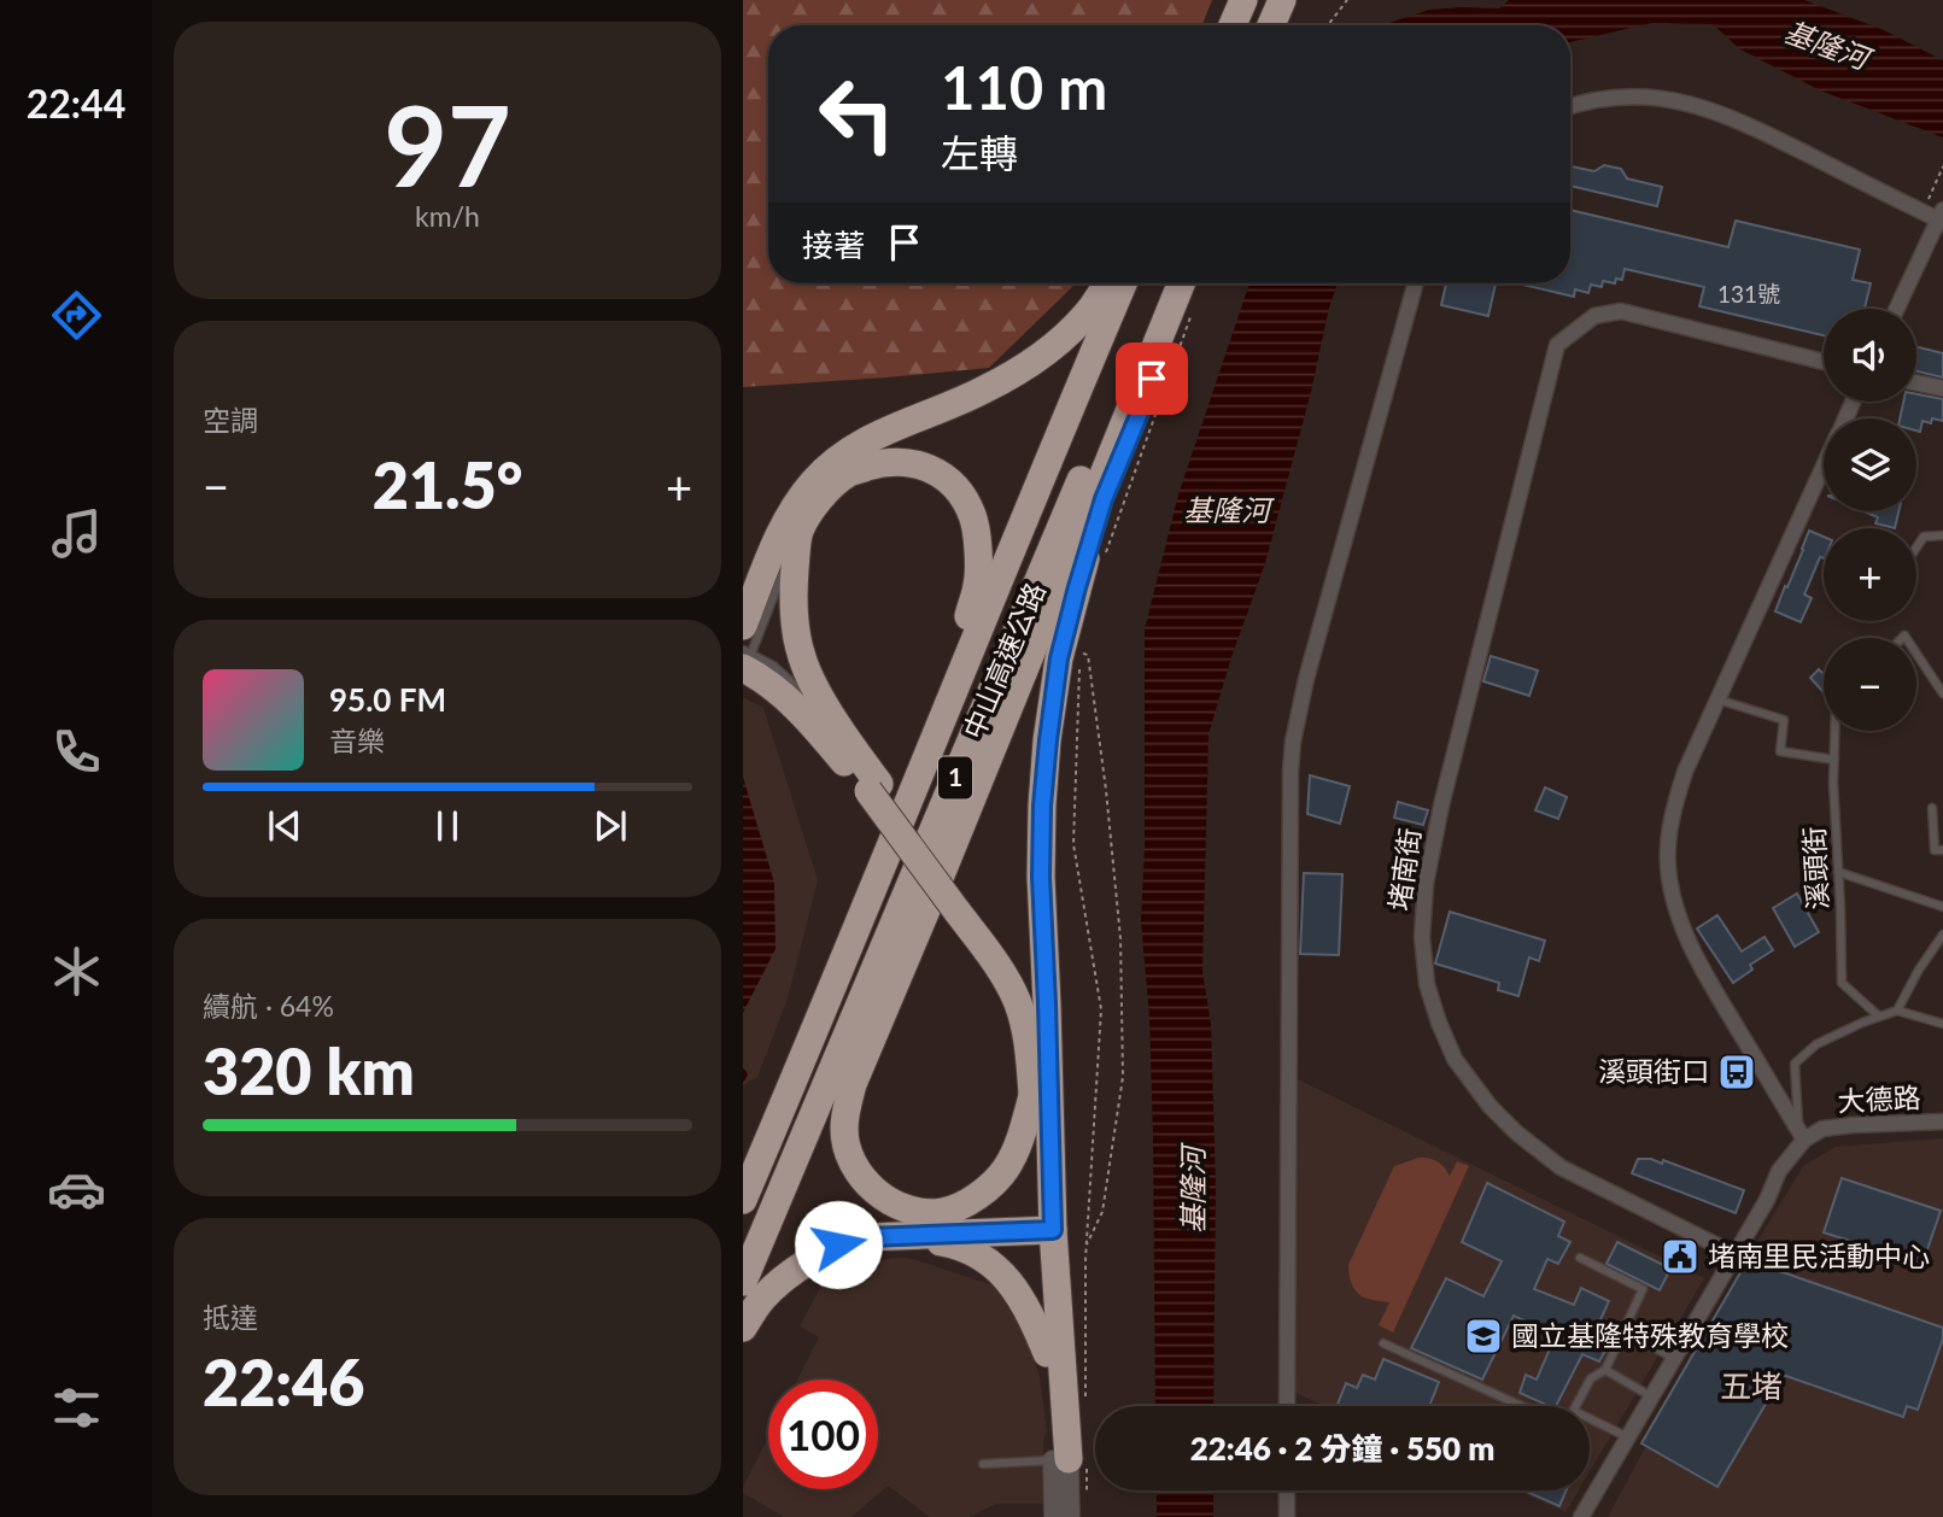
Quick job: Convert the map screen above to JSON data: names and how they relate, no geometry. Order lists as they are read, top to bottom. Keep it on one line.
{"streets":{"highway":["中山高速公路","1"],"street":["堵南街","大德路"],"lane":["溪頭街"]},"crossings":[["堵南街","大德路"]],"districts":["五堵"],"water":["基隆河"],"places":{"bus stop":["溪頭街口"],"public building":["堵南里民活動中心"],"school or university":["國立基隆特殊教育學校"]},"house_numbers":["131號"],"page":{"tabs":"22:44","tile":[["97","km/h"],"空調",["續航 · 64%","320 km"],["抵達","22:46"]],"turn":["110 m","左轉"],"then":"接著","map_buttons":["+","−"],"heat":["−","21.5°","+"],"song":["95.0 FM","音樂"],"limit":"100","trip":"22:46 · 2 分鐘 · 550 m"}}
